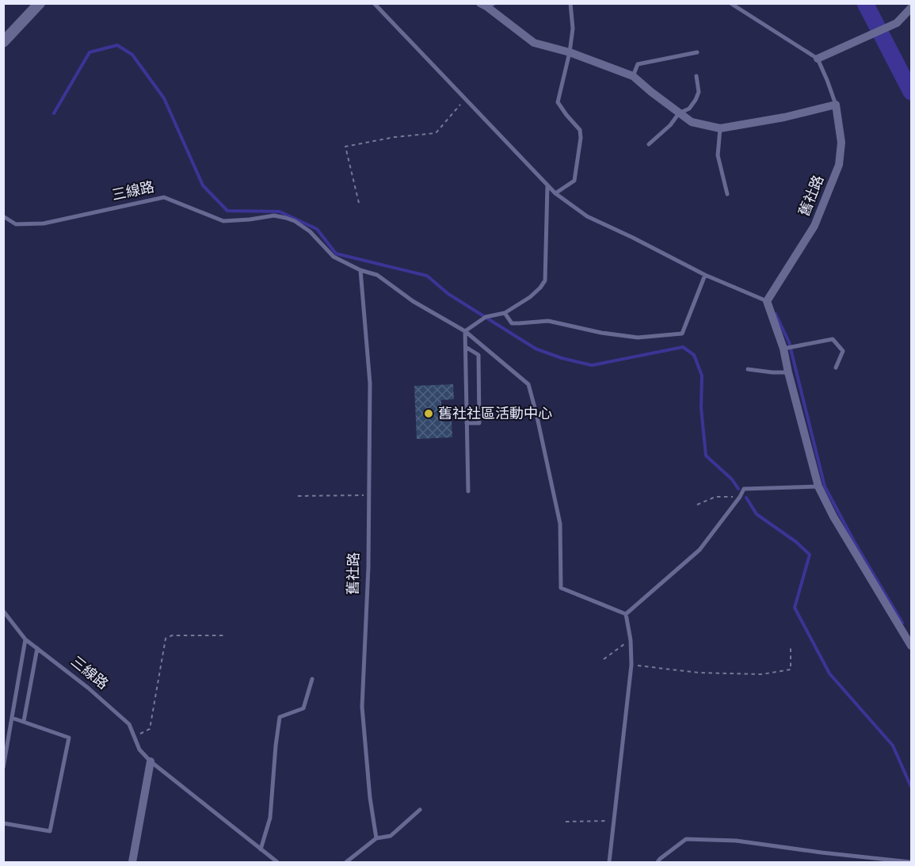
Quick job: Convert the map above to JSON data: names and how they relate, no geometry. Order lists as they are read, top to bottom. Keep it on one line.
{"streets":{"street":["舊社路"],"lane":["三線路"]},"crossings":[["三線路","舊社路"]],"places":["舊社社區活動中心"]}
